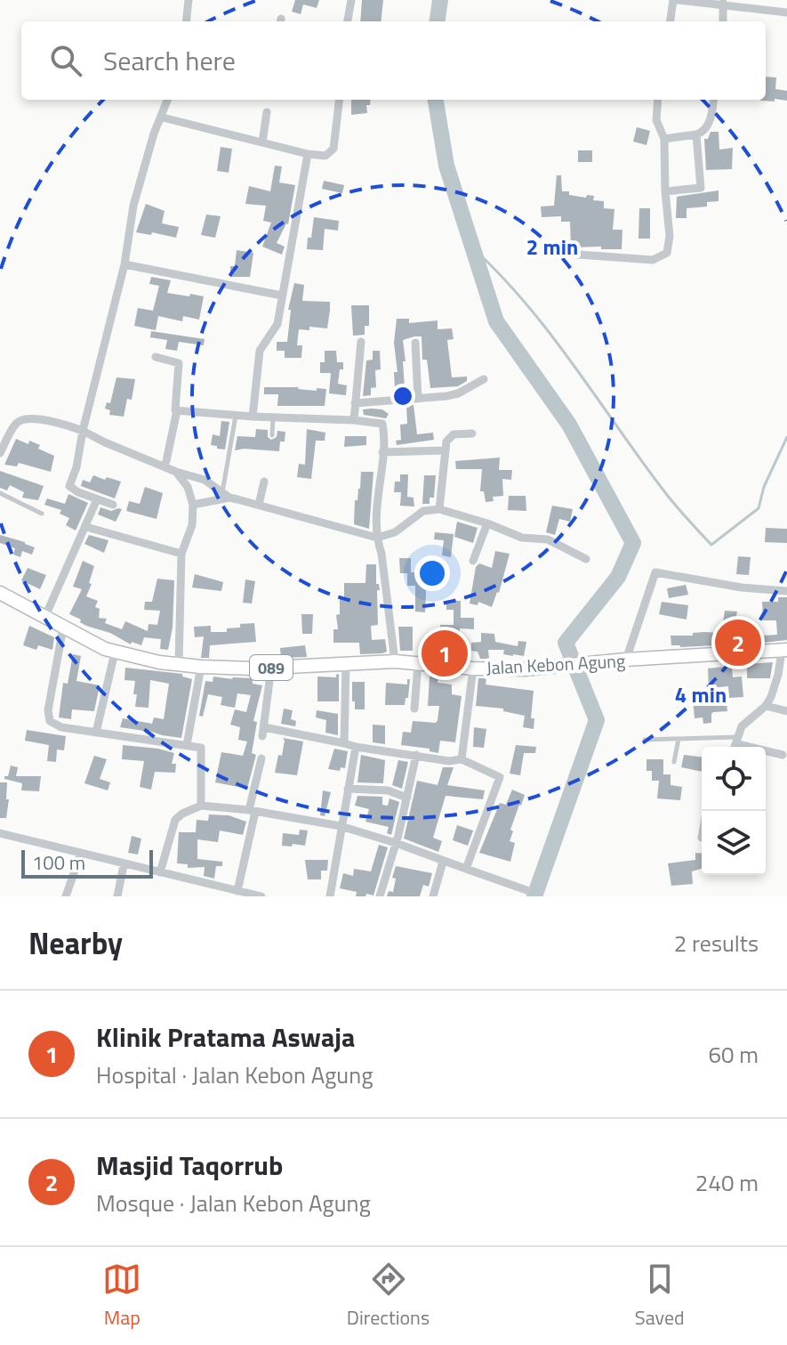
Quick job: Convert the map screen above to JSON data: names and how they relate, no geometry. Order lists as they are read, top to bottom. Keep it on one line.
{"streets":{"main road":["Jalan Kebon Agung","089"]},"scale_bar":"100 m","page":{"search":"Search here","pins":["2","1"],"scale":"100 m","heading":["Nearby","2 results"],"list":[{"mark":"1","name":"Klinik Pratama Aswaja","note":"Hospital · Jalan Kebon Agung","value":"60 m"},{"mark":"2","name":"Masjid Taqorrub","note":"Mosque · Jalan Kebon Agung","value":"240 m"}],"nav":["Map","Directions","Saved"]},"rings":["2 min","4 min"]}
